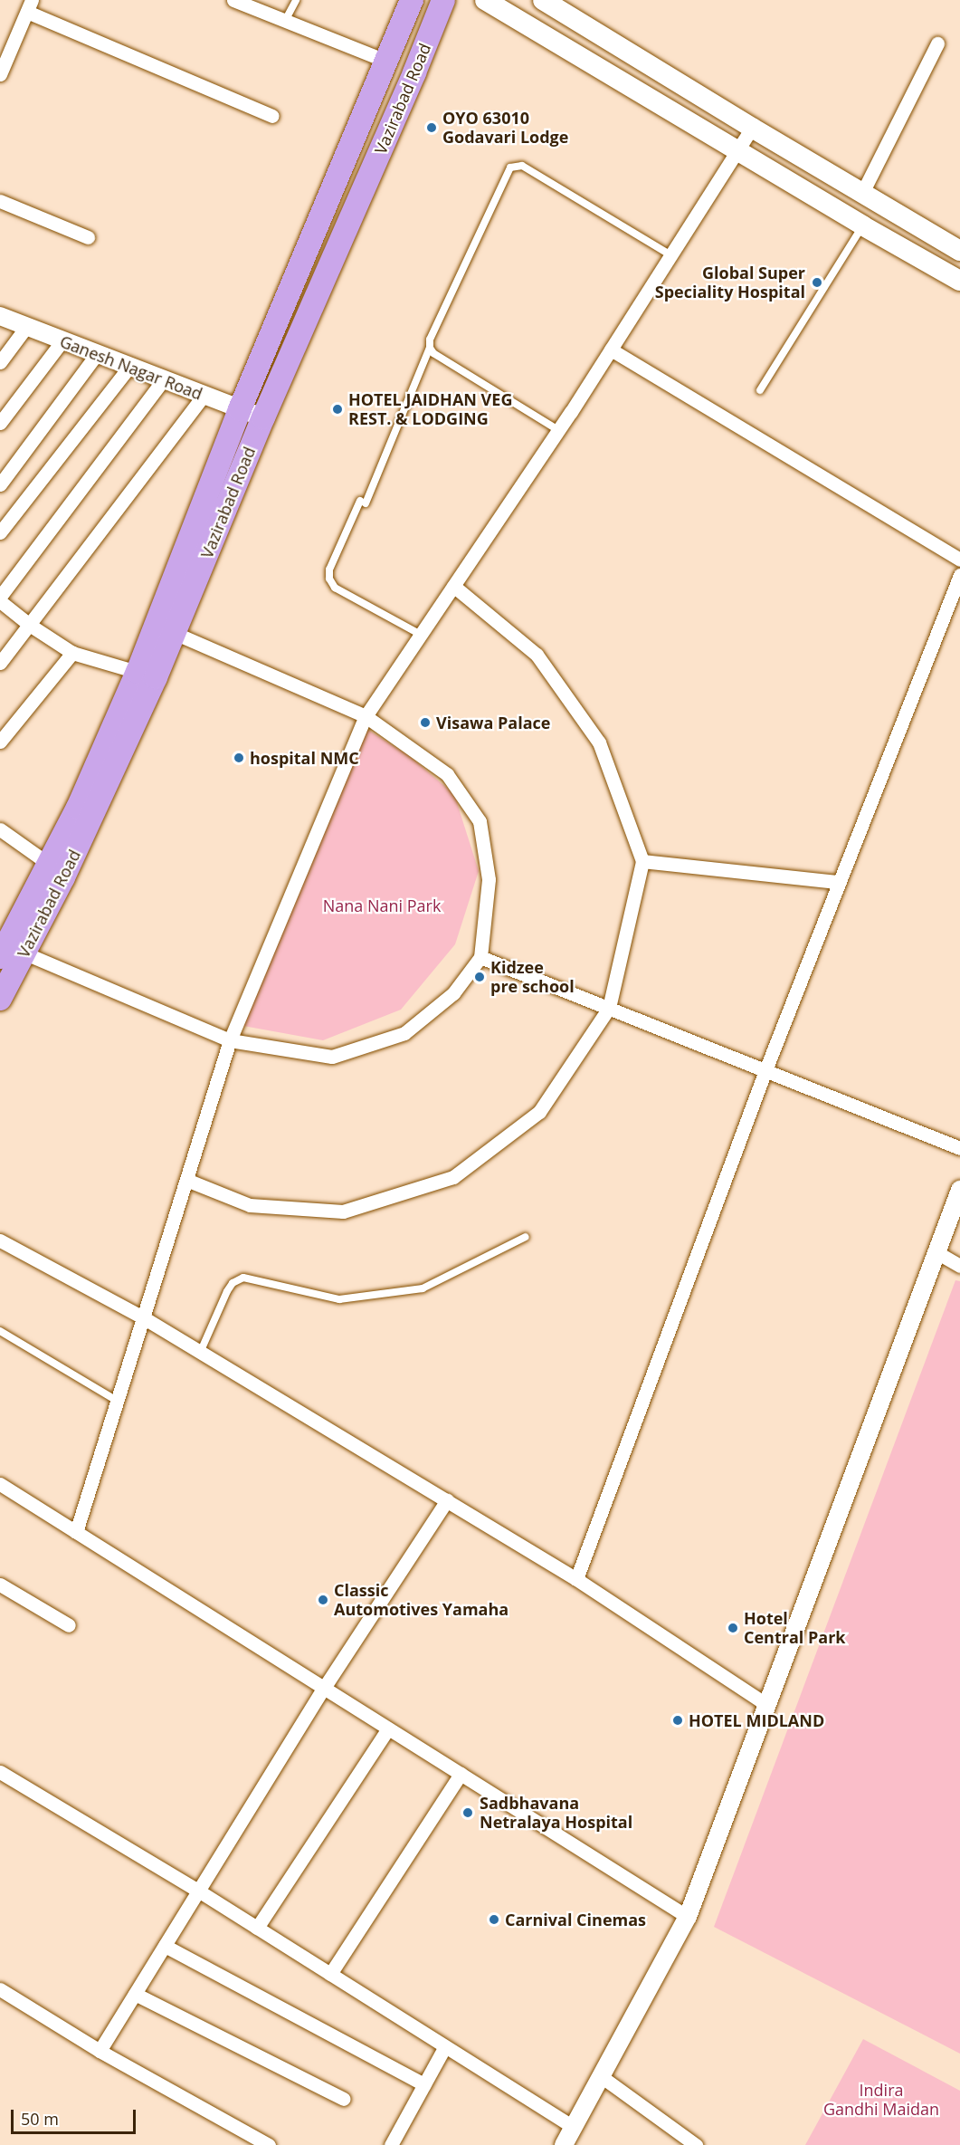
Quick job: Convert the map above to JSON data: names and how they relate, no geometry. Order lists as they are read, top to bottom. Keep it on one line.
{"streets":{"main road":["Vazirabad Road"],"street":["Ganesh Nagar Road"]},"crossings":[["Vazirabad Road","Ganesh Nagar Road"]],"parks":["Nana Nani Park","Indira Gandhi Maidan"],"places":["OYO 63010 Godavari Lodge","Global Super Speciality Hospital","HOTEL JAIDHAN VEG REST. & LODGING","Visawa Palace","hospital NMC","Kidzee pre school","Classic Automotives Yamaha","Hotel Central Park","HOTEL MIDLAND","Sadbhavana Netralaya Hospital","Carnival Cinemas"],"scale_bar":"50 m"}
